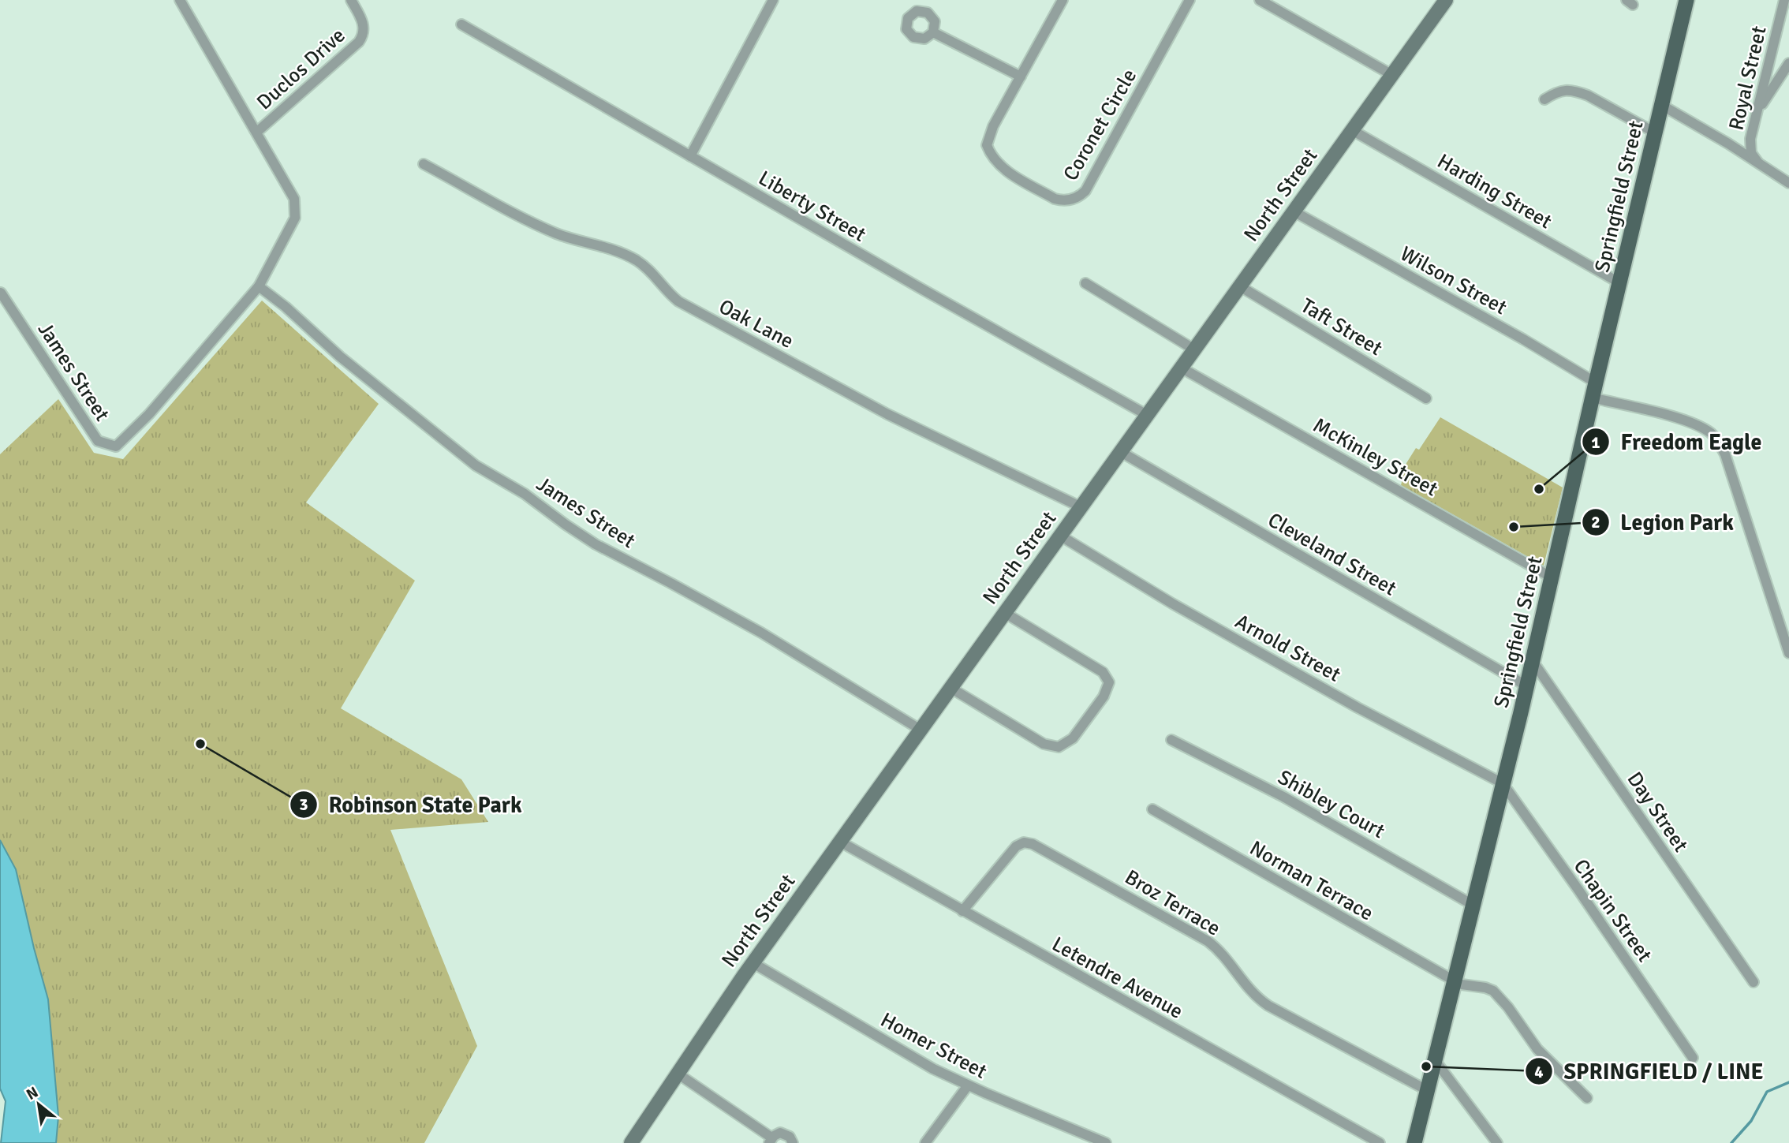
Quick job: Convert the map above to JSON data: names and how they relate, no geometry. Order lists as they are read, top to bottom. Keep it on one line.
{"streets":{"main road":["North Street","Springfield Street"],"street":["Duclos Drive","Royal Street","Coronet Circle","Harding Street","Liberty Street","Wilson Street","Oak Lane","Taft Street","James Street","McKinley Street","Cleveland Street","Arnold Street","Shibley Court","Day Street","Norman Terrace","Broz Terrace","Chapin Street","Letendre Avenue","Homer Street"]},"crossings":[["Duclos Drive","James Street"],["Harding Street","North Street"],["Harding Street","Springfield Street"],["North Street","Liberty Street"],["North Street","Wilson Street"],["North Street","Oak Lane"],["North Street","Taft Street"],["North Street","James Street"],["North Street","McKinley Street"],["North Street","Cleveland Street"],["North Street","Arnold Street"],["North Street","Letendre Avenue"],["North Street","Homer Street"],["Springfield Street","Wilson Street"],["Springfield Street","McKinley Street"],["Springfield Street","Cleveland Street"],["Springfield Street","Arnold Street"],["Springfield Street","Shibley Court"],["Springfield Street","Day Street"],["Springfield Street","Norman Terrace"],["Springfield Street","Broz Terrace"],["Springfield Street","Chapin Street"],["Arnold Street","Chapin Street"],["Broz Terrace","Letendre Avenue"]],"places":["Freedom Eagle","Legion Park","Robinson State Park","SPRINGFIELD / LINE"],"north":"top left"}
